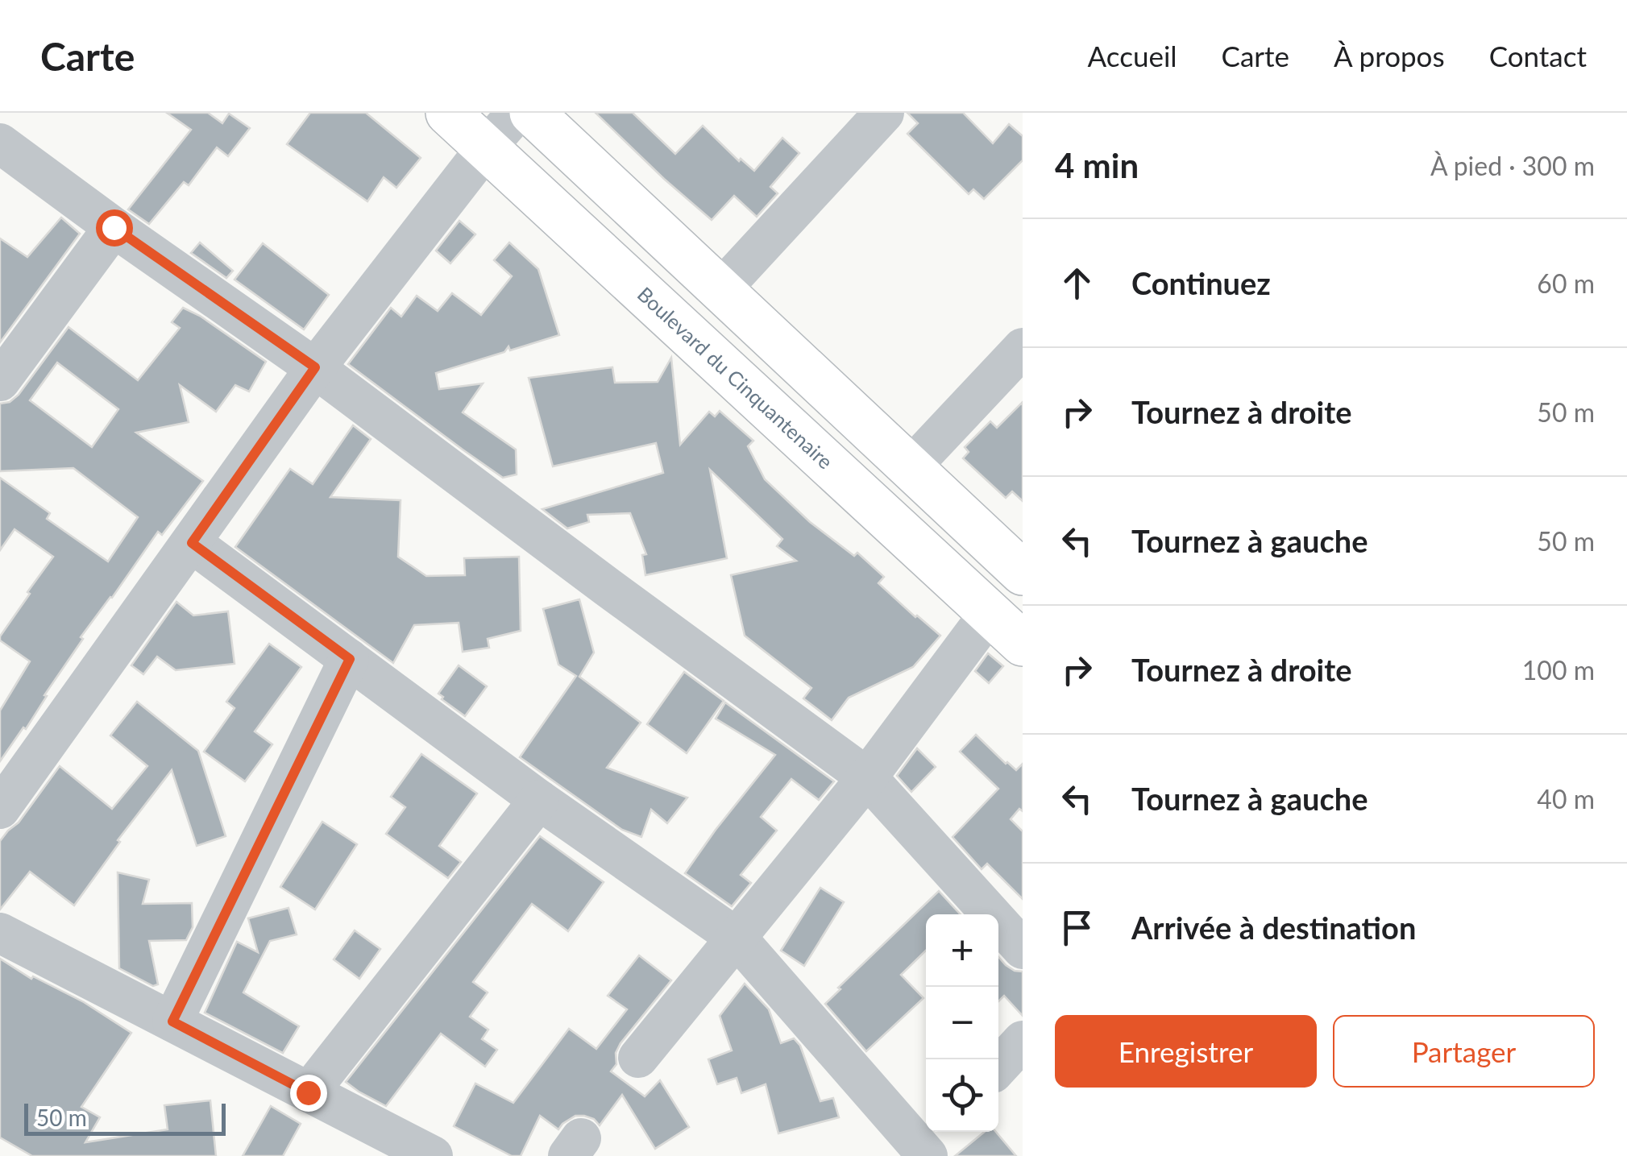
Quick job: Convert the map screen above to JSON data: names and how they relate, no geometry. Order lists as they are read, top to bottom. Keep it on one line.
{"streets":{"main road":["Boulevard du Cinquantenaire"]},"scale_bar":"50 m","page":{"header":"Carte","nav":["Accueil","Carte","À propos","Contact"],"heading":["4 min","À pied · 300 m"],"list":[["Continuez","60 m"],["Tournez à droite","50 m"],["Tournez à gauche","50 m"],["Tournez à droite","100 m"],["Tournez à gauche","40 m"],"Arrivée à destination"],"map_buttons":["+","−"],"buttons":["Enregistrer","Partager"],"scale":"50 m"}}
